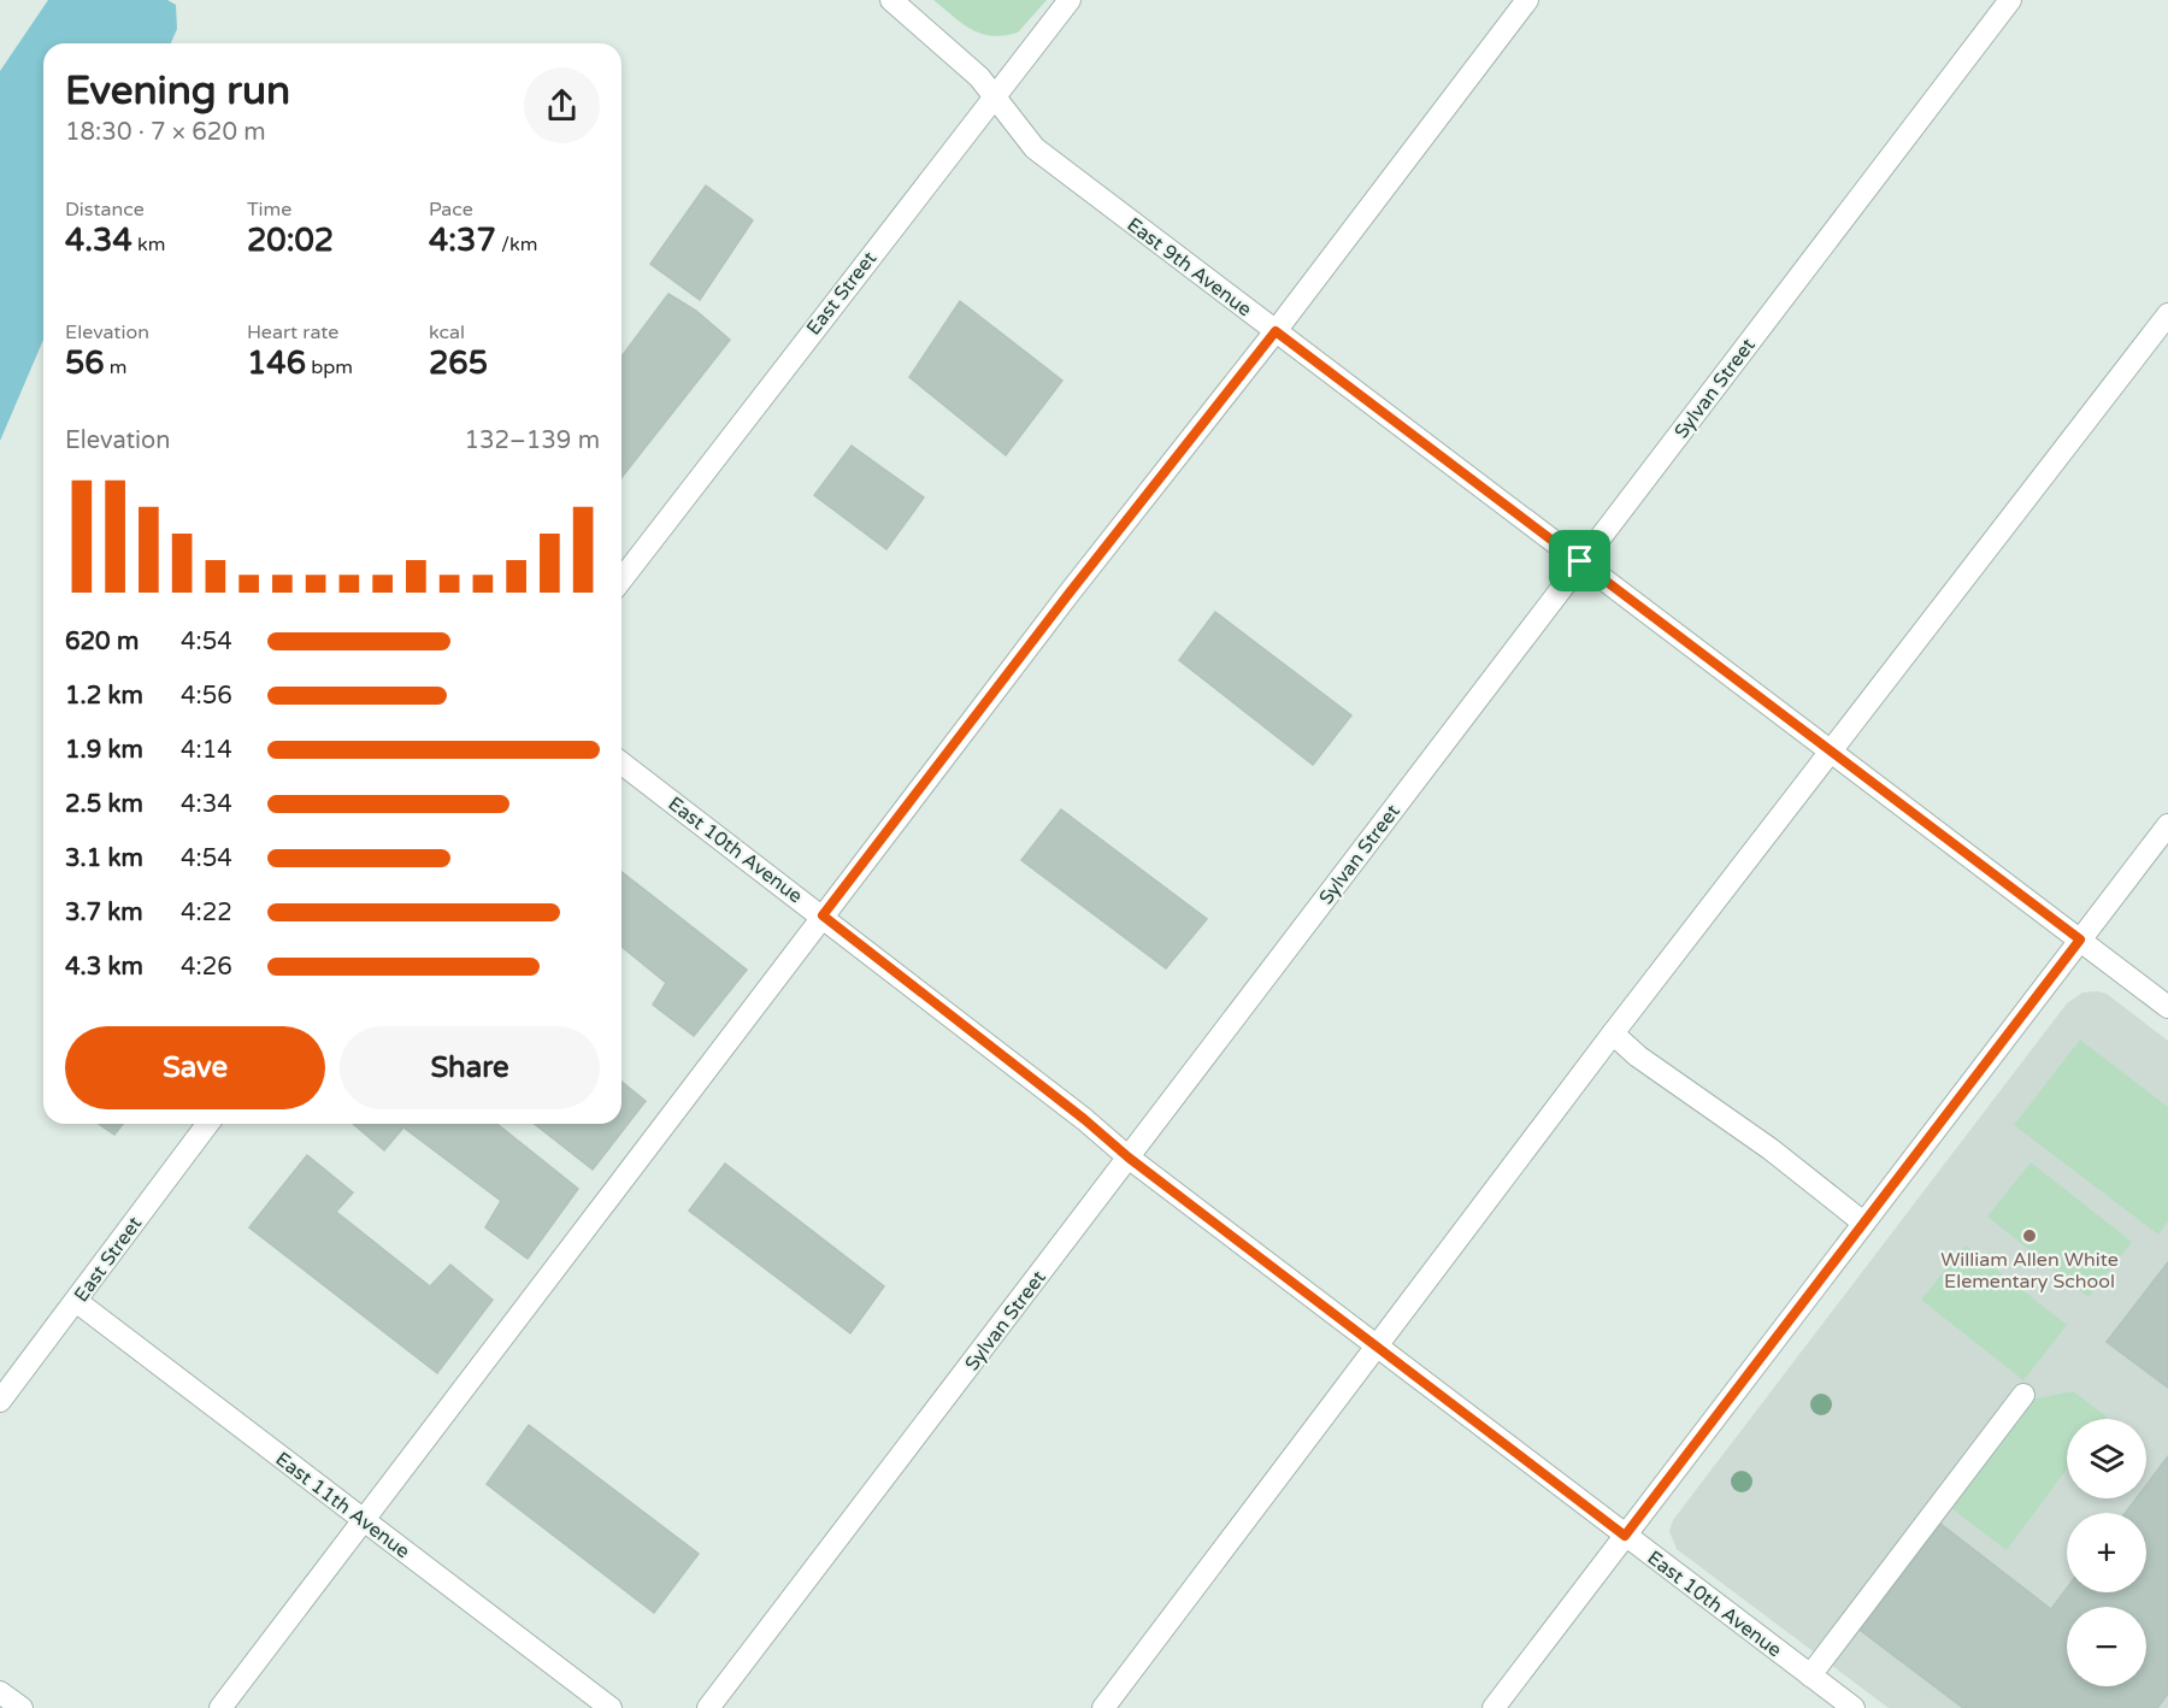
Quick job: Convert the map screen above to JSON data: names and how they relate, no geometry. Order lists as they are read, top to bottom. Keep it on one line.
{"streets":{"street":["East 9th Avenue","East Street","Sylvan Street","East 10th Avenue","East 11th Avenue"]},"crossings":[["East 9th Avenue","East Street"],["East 9th Avenue","Sylvan Street"],["East Street","East 11th Avenue"],["Sylvan Street","East 10th Avenue"]],"places":["William Allen White Elementary School"],"page":{"heading":["Evening run","18:30 · 7 × 620 m"],"stats":[["Distance","4.34 km"],["Time","20:02"],["Pace","4:37 /km"],["Elevation","56 m"],["Heart rate","146 bpm"],["kcal","265"]],"chart":["Elevation","132–139 m"],"list":[{"name":"620 m","note":"4:54"},{"name":"1.2 km","note":"4:56"},{"name":"1.9 km","note":"4:14"},{"name":"2.5 km","note":"4:34"},{"name":"3.1 km","note":"4:54"},{"name":"3.7 km","note":"4:22"},{"name":"4.3 km","note":"4:26"}],"buttons":["Save","Share"],"map_buttons":["+","−"]}}
